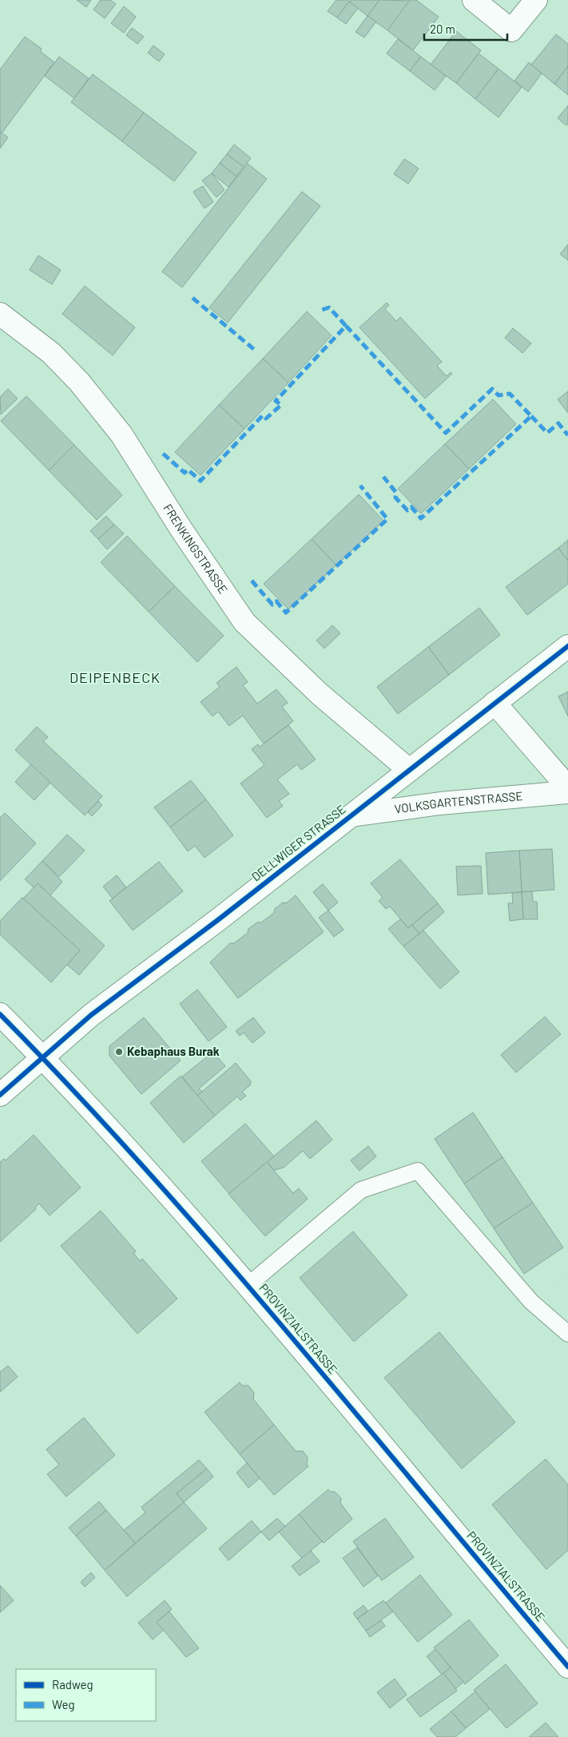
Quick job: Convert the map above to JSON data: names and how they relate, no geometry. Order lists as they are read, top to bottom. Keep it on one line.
{"streets":{"street":["FRENKINGSTRASSE","VOLKSGARTENSTRASSE","DELLWIGER STRASSE","PROVINZIALSTRASSE"]},"crossings":[["FRENKINGSTRASSE","DELLWIGER STRASSE"],["VOLKSGARTENSTRASSE","DELLWIGER STRASSE"],["DELLWIGER STRASSE","PROVINZIALSTRASSE"]],"districts":["DEIPENBECK"],"places":["Kebaphaus Burak"],"legend":["Radweg","Weg"],"scale_bar":"20 m"}
